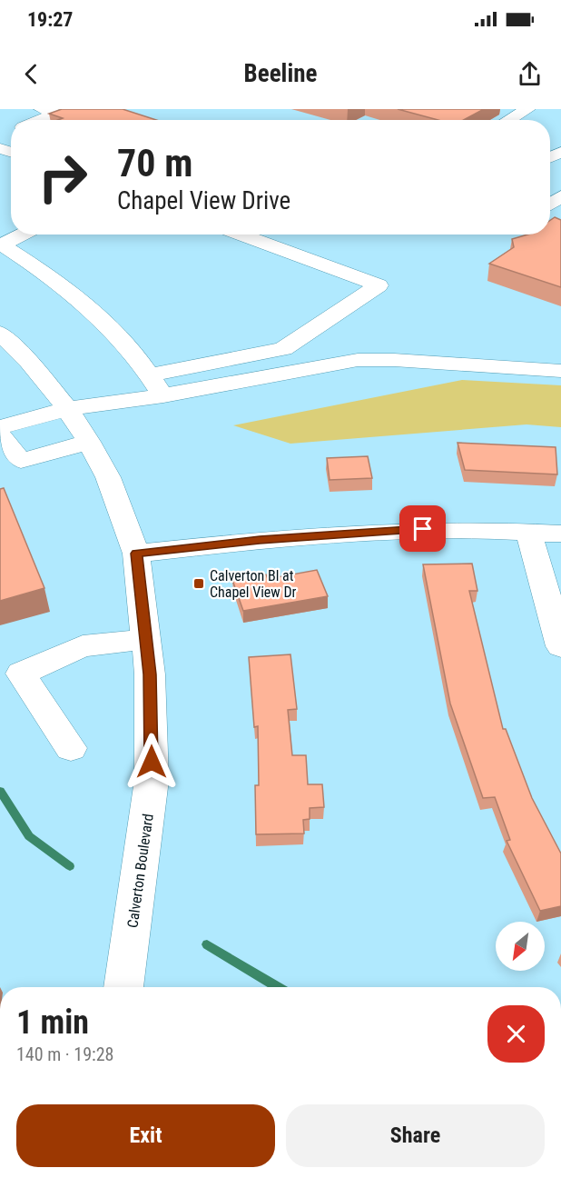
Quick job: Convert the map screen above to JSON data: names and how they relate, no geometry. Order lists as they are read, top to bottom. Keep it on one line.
{"streets":{"street":["Calverton Boulevard"]},"places":{"transit":["Calverton Bl at Chapel View Dr"]},"north":"bottom left","page":{"status":"19:27","header":"Beeline","turn":["70 m","Chapel View Drive"],"heading":["1 min","140 m · 19:28"],"buttons":["Exit","Share"]}}
